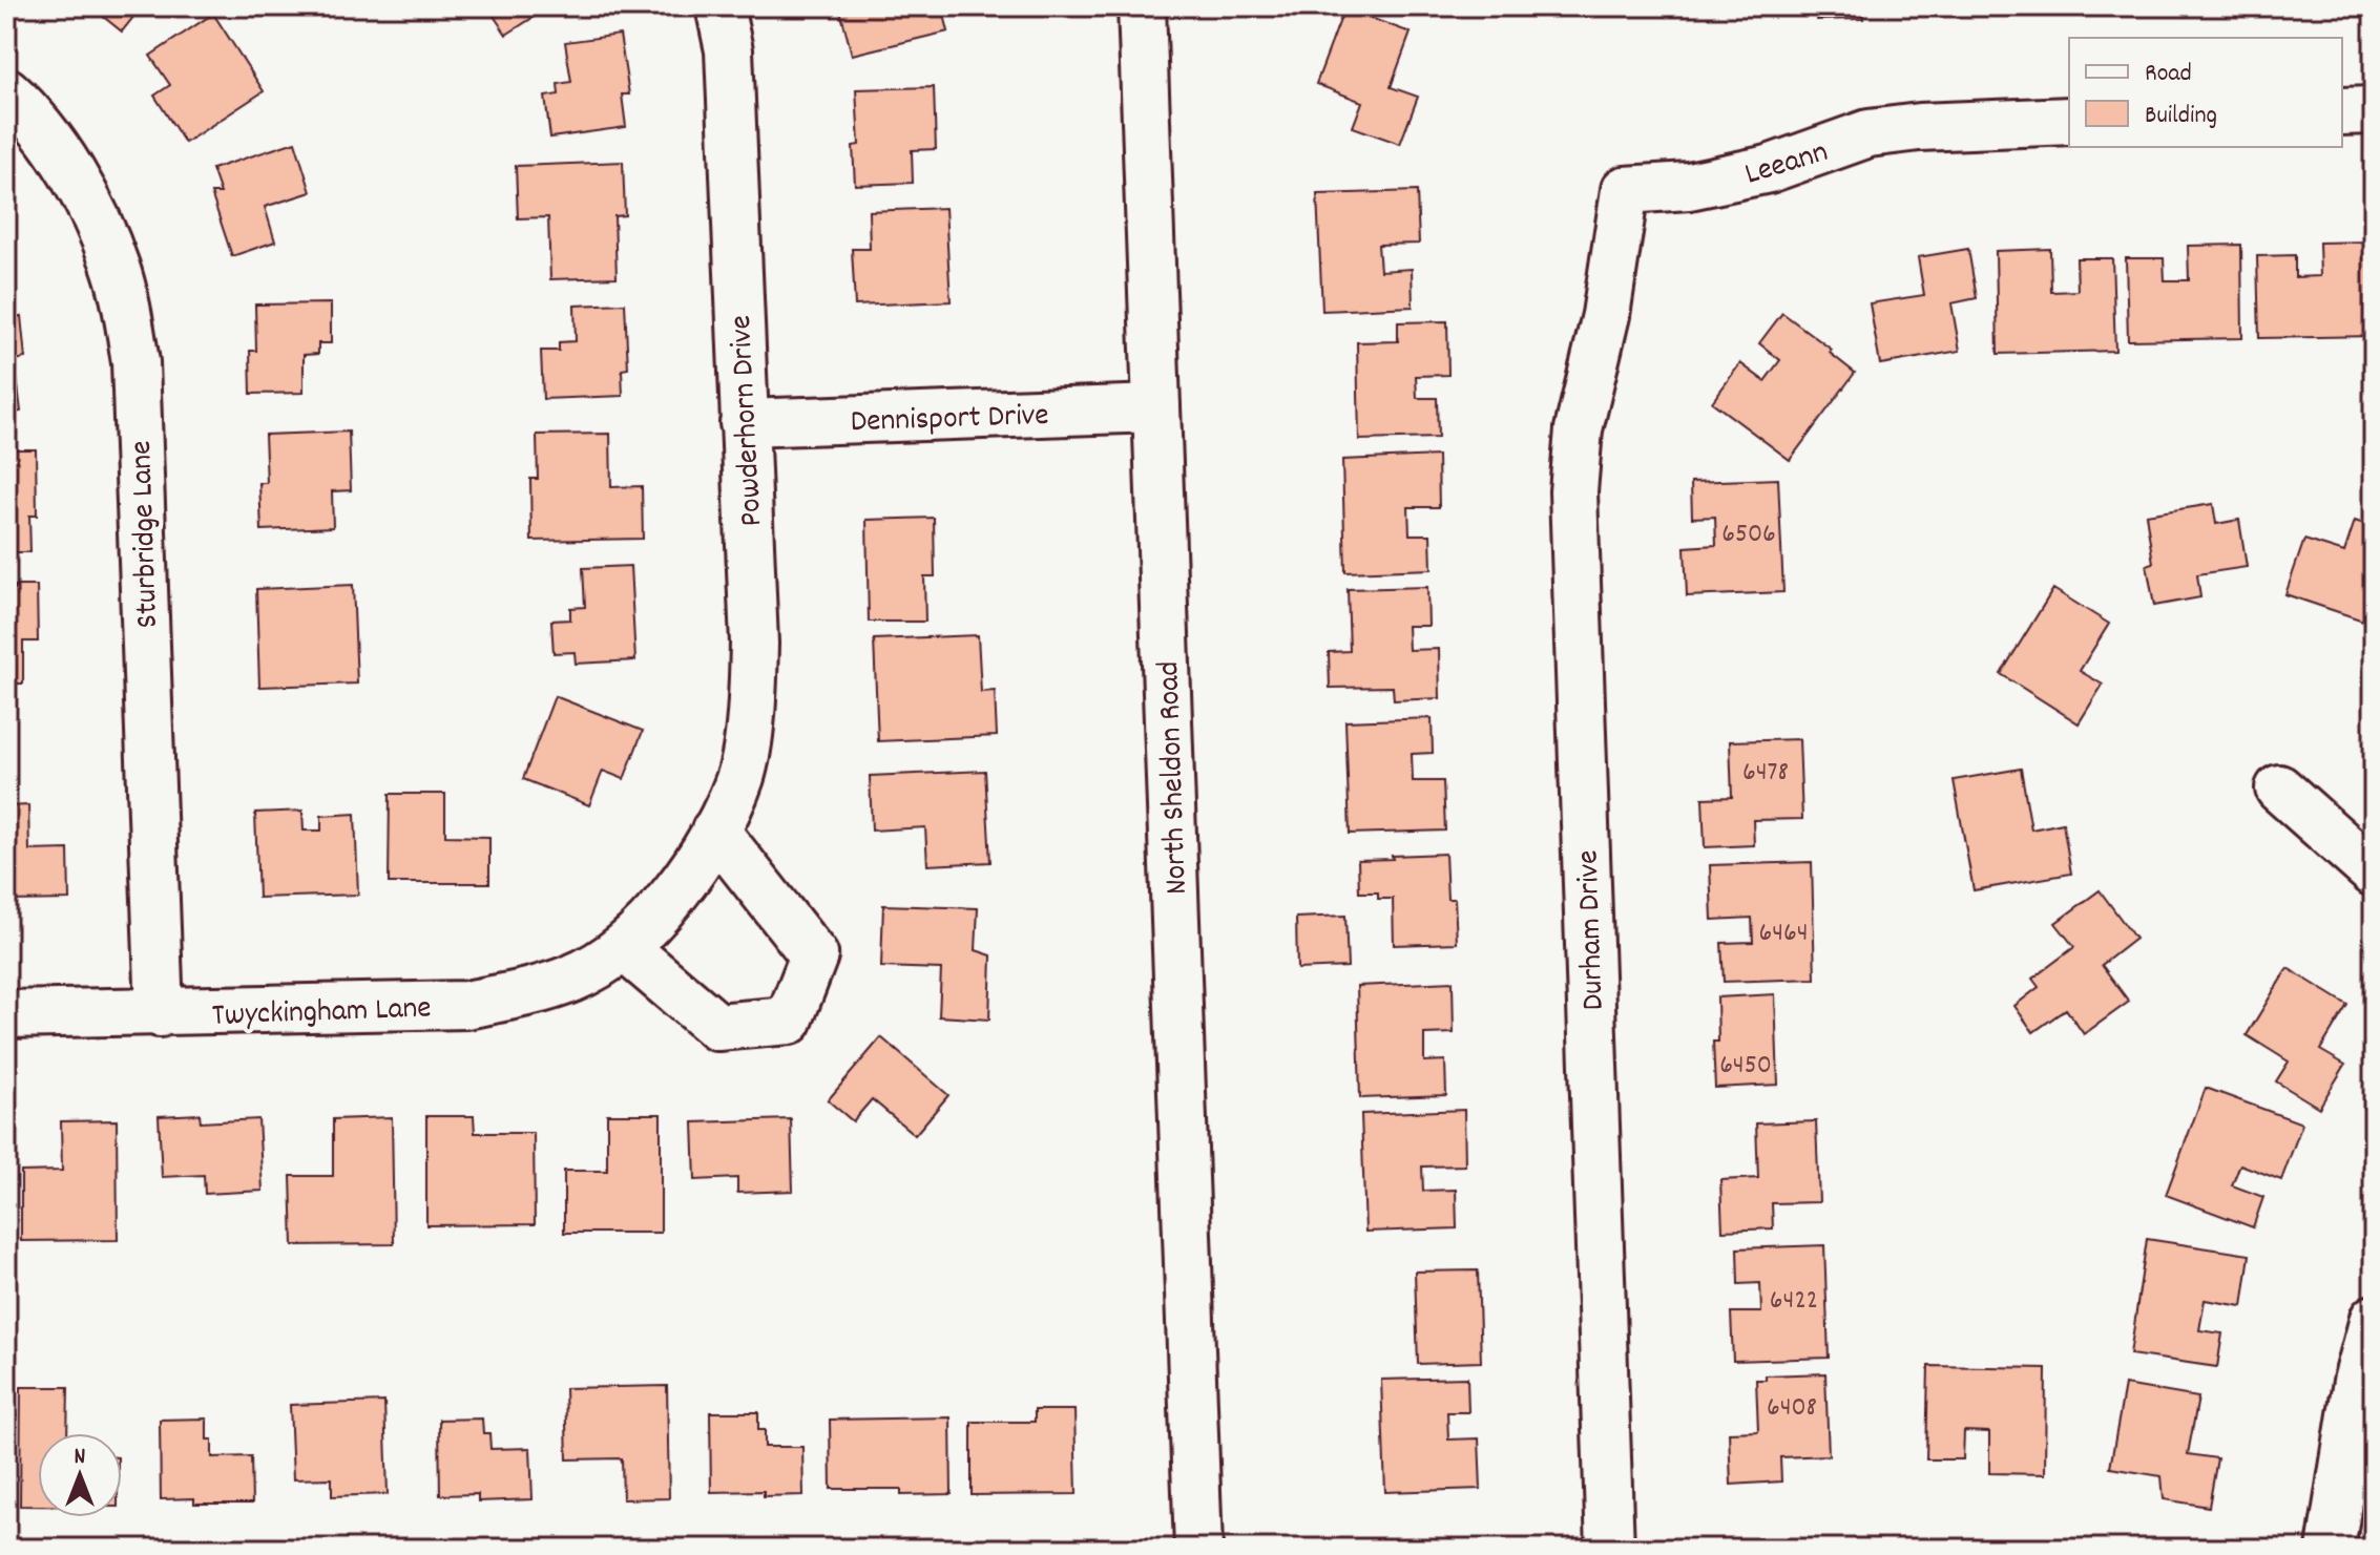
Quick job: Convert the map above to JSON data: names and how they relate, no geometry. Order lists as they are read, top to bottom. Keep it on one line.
{"streets":{"street":["Leeann","Dennisport Drive","Powderhorn Drive","Sturbridge Lane","North Sheldon Road","Durham Drive","Twyckingham Lane"]},"crossings":[["Leeann","Durham Drive"],["Dennisport Drive","Powderhorn Drive"],["Dennisport Drive","North Sheldon Road"],["Powderhorn Drive","Twyckingham Lane"],["Sturbridge Lane","Twyckingham Lane"]],"house_numbers":["6506","6478","6464","6450","6422","6408"],"legend":["Road","Building"],"north":"top"}
